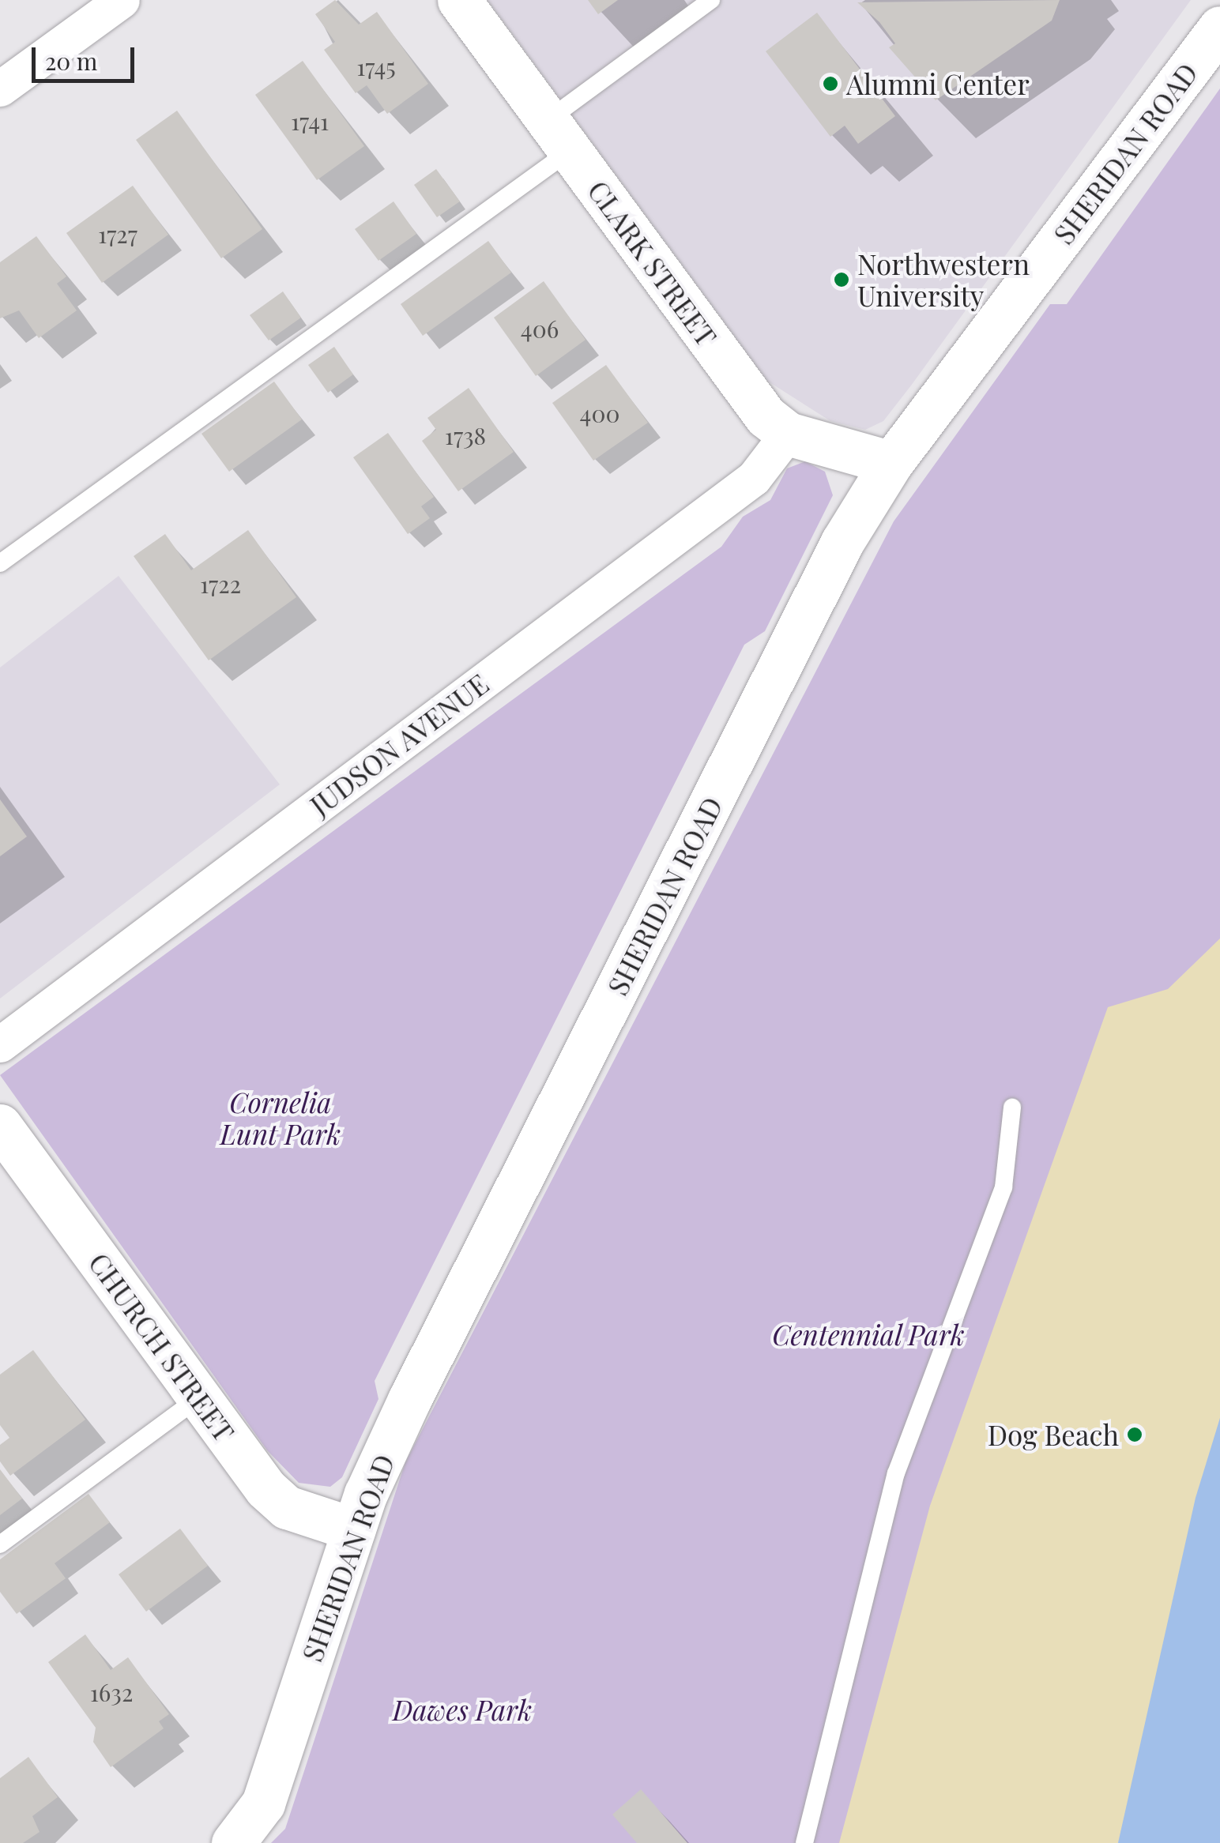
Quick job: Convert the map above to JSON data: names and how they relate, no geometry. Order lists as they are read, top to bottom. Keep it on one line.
{"streets":{"main road":["SHERIDAN ROAD","CLARK STREET","CHURCH STREET"],"street":["JUDSON AVENUE"]},"crossings":[["SHERIDAN ROAD","CLARK STREET"],["SHERIDAN ROAD","CHURCH STREET"],["CLARK STREET","JUDSON AVENUE"]],"parks":["Cornelia Lunt Park","Centennial Park","Dawes Park"],"places":["Alumni Center","Northwestern University","Dog Beach"],"house_numbers":["1745","1741","1727","406","400","1738","1722","1632"],"scale_bar":"20 m"}
